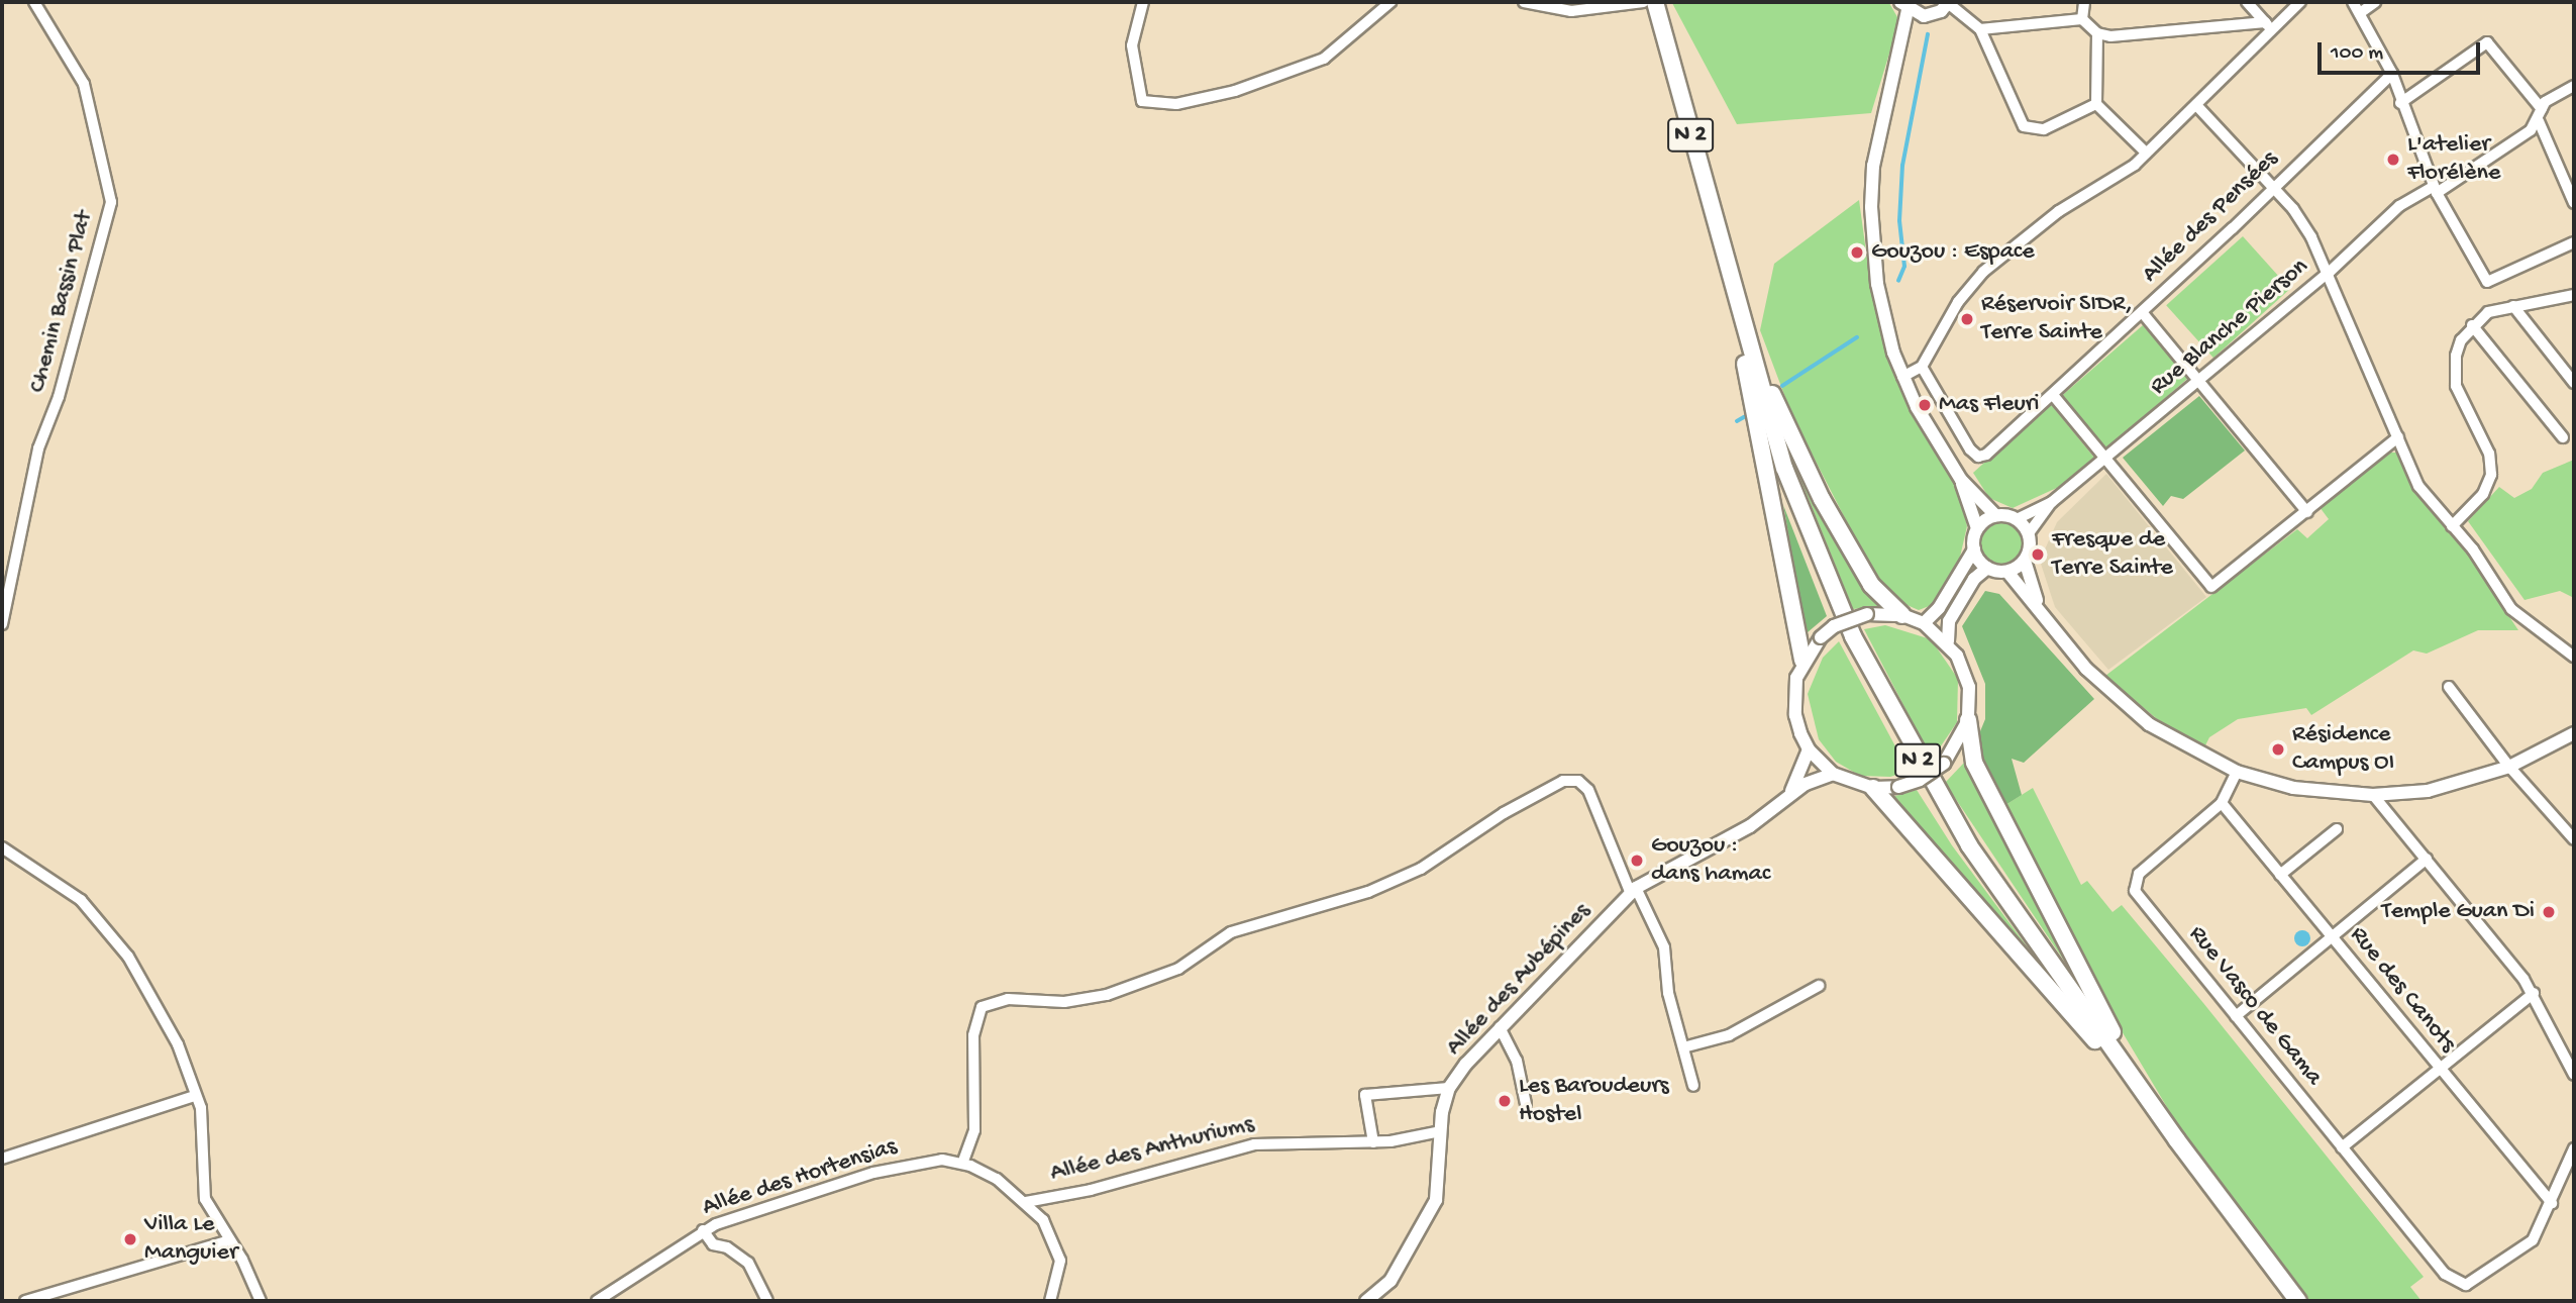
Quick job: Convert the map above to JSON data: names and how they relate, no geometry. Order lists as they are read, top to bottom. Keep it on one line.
{"streets":{"main road":["N 2"],"street":["Allée des Pensées","Chemin Bassin Plat","Rue Blanche Pierson","Allée des Aubépines","Rue des Canots","Rue Vasco de Gama","Allée des Anthuriums","Allée des Hortensias"]},"crossings":[["Allée des Aubépines","Allée des Anthuriums"],["Rue des Canots","Rue Vasco de Gama"],["Allée des Anthuriums","Allée des Hortensias"]],"places":["L'atelier Florélène","Gouzou : Espace","Réservoir SIDR, Terre Sainte","Mas Fleuri","Fresque de Terre Sainte","Résidence Campus OI","Gouzou : dans hamac","Temple Guan Di","Les Baroudeurs Hostel","Villa Le Manguier"],"scale_bar":"100 m"}
